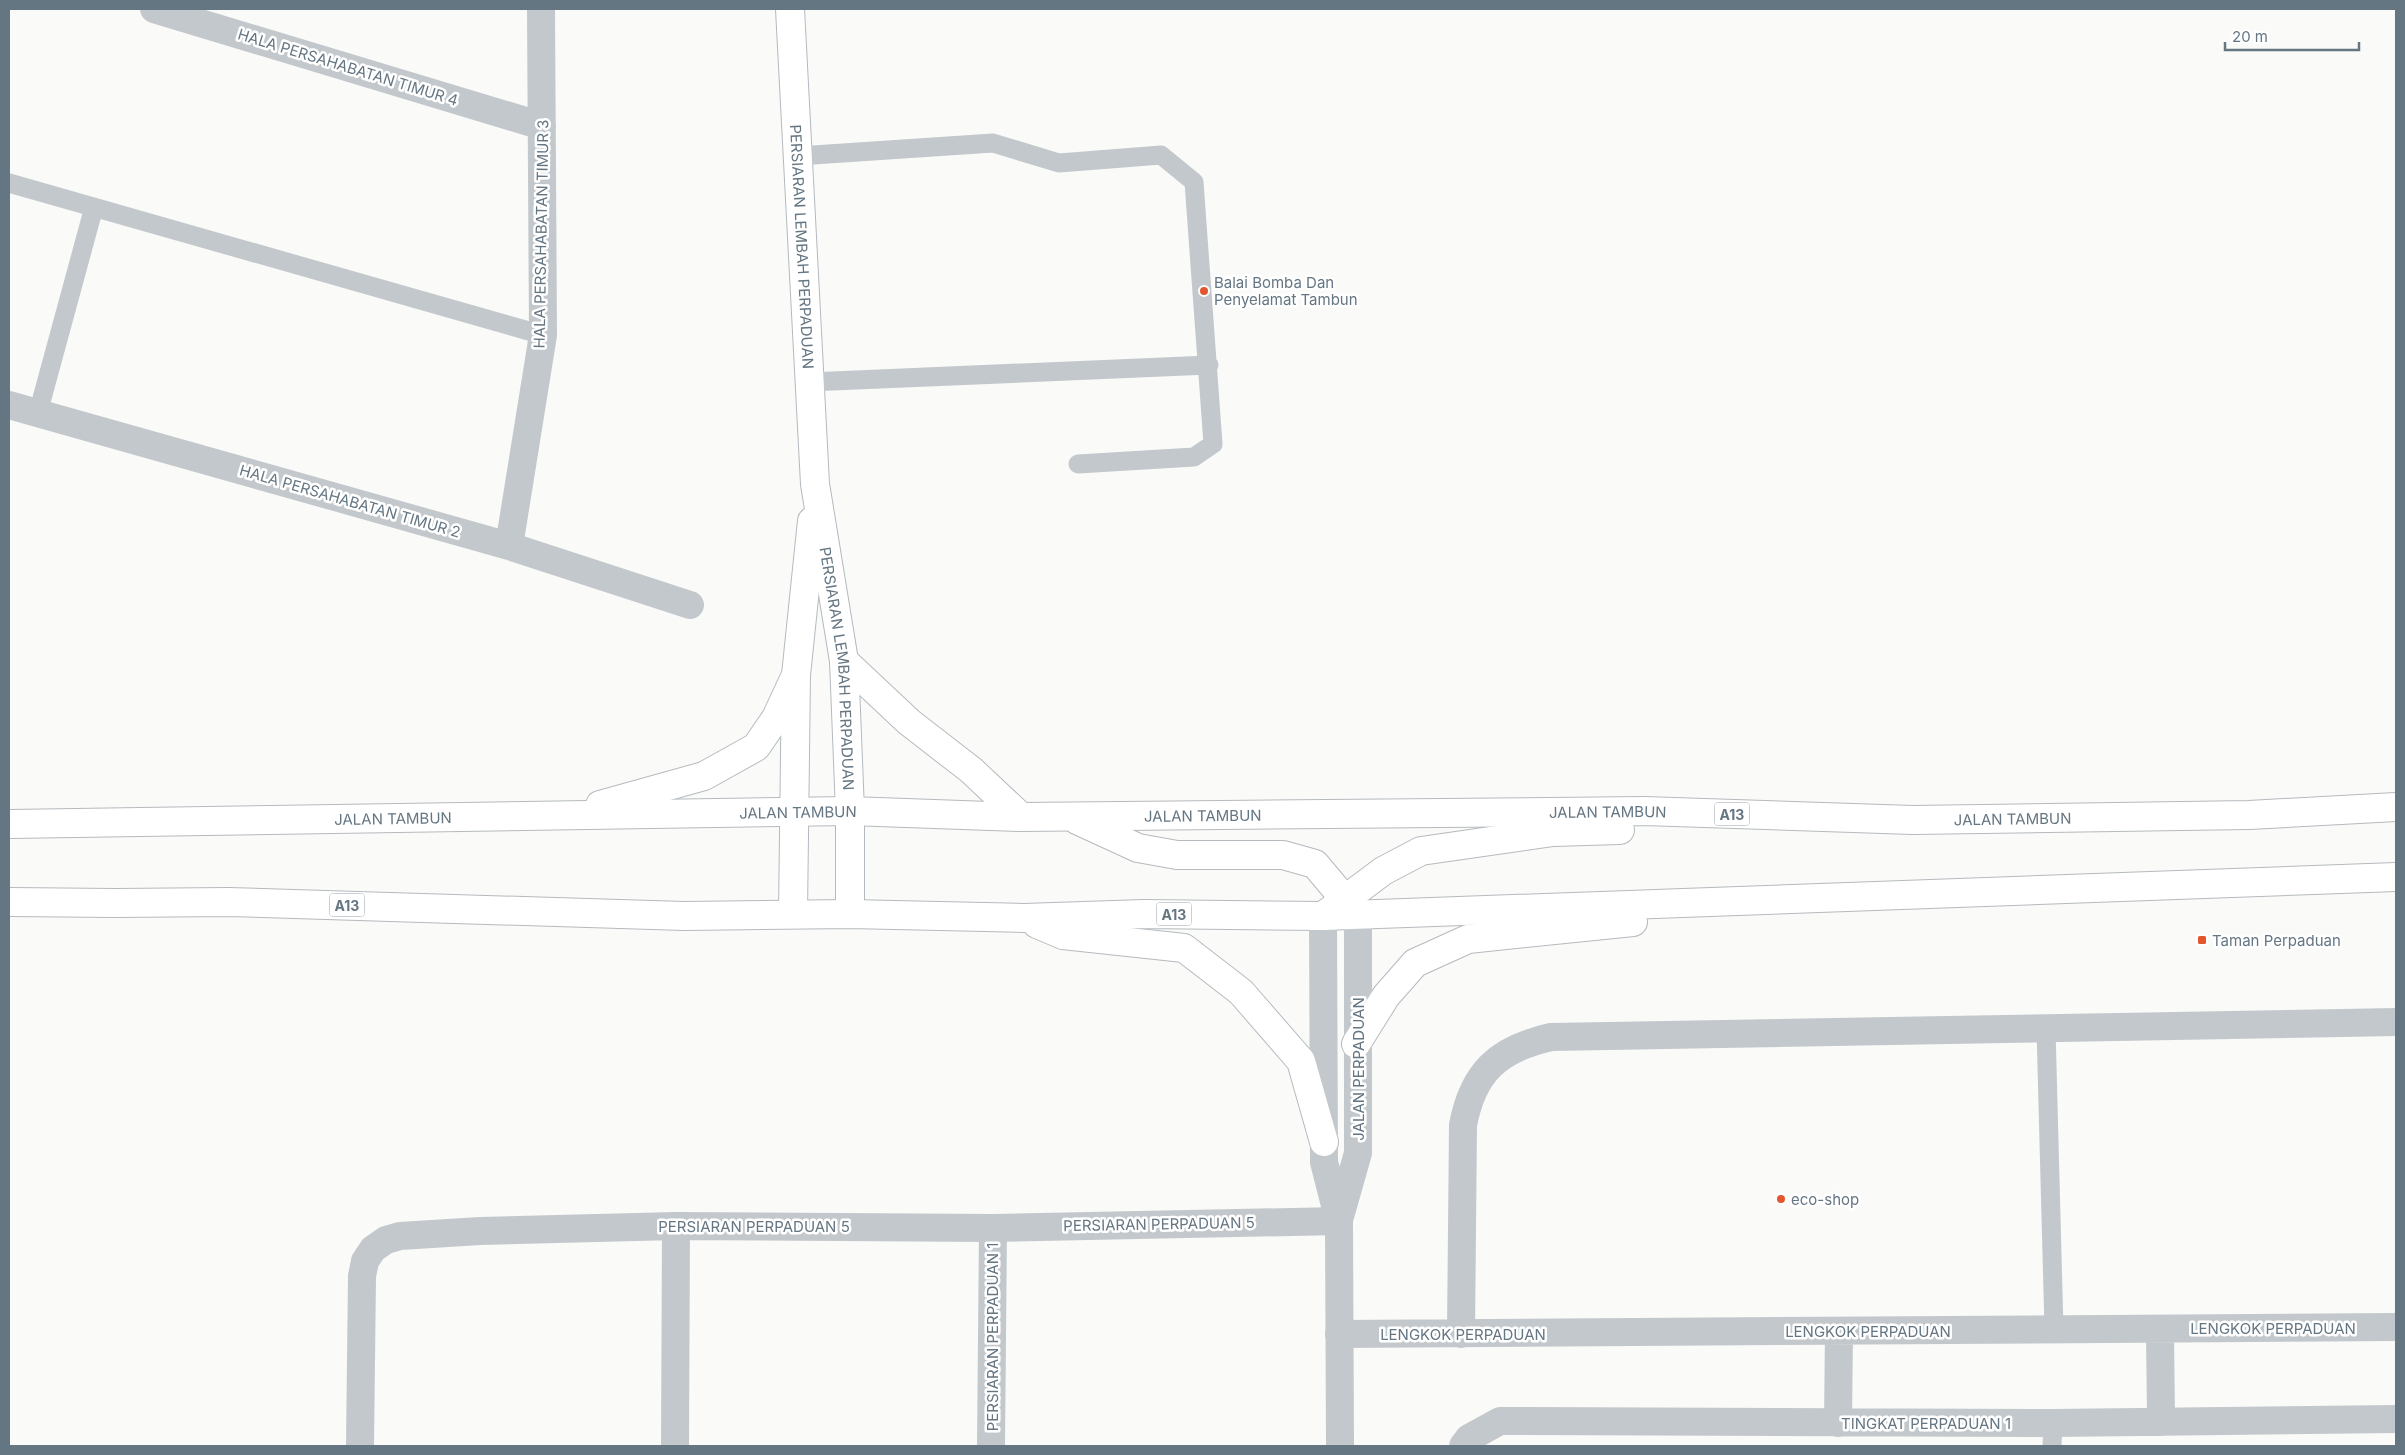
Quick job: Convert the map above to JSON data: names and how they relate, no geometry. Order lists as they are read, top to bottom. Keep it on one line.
{"streets":{"main road":["PERSIARAN LEMBAH PERPADUAN","JALAN TAMBUN","A13"],"street":["HALA PERSAHABATAN TIMUR 4","HALA PERSAHABATAN TIMUR 3","HALA PERSAHABATAN TIMUR 2","JALAN PERPADUAN","PERSIARAN PERPADUAN 5","LENGKOK PERPADUAN","PERSIARAN PERPADUAN 1","TINGKAT PERPADUAN 1"]},"crossings":[["HALA PERSAHABATAN TIMUR 4","HALA PERSAHABATAN TIMUR 3"],["HALA PERSAHABATAN TIMUR 3","HALA PERSAHABATAN TIMUR 2"],["PERSIARAN LEMBAH PERPADUAN","JALAN TAMBUN"],["PERSIARAN LEMBAH PERPADUAN","A13"],["A13","JALAN PERPADUAN"],["JALAN PERPADUAN","PERSIARAN PERPADUAN 5"],["JALAN PERPADUAN","LENGKOK PERPADUAN"],["PERSIARAN PERPADUAN 5","PERSIARAN PERPADUAN 1"]],"places":{"other":["Balai Bomba Dan Penyelamat Tambun","eco-shop"],"transit":["Taman Perpaduan"]},"scale_bar":"20 m"}
